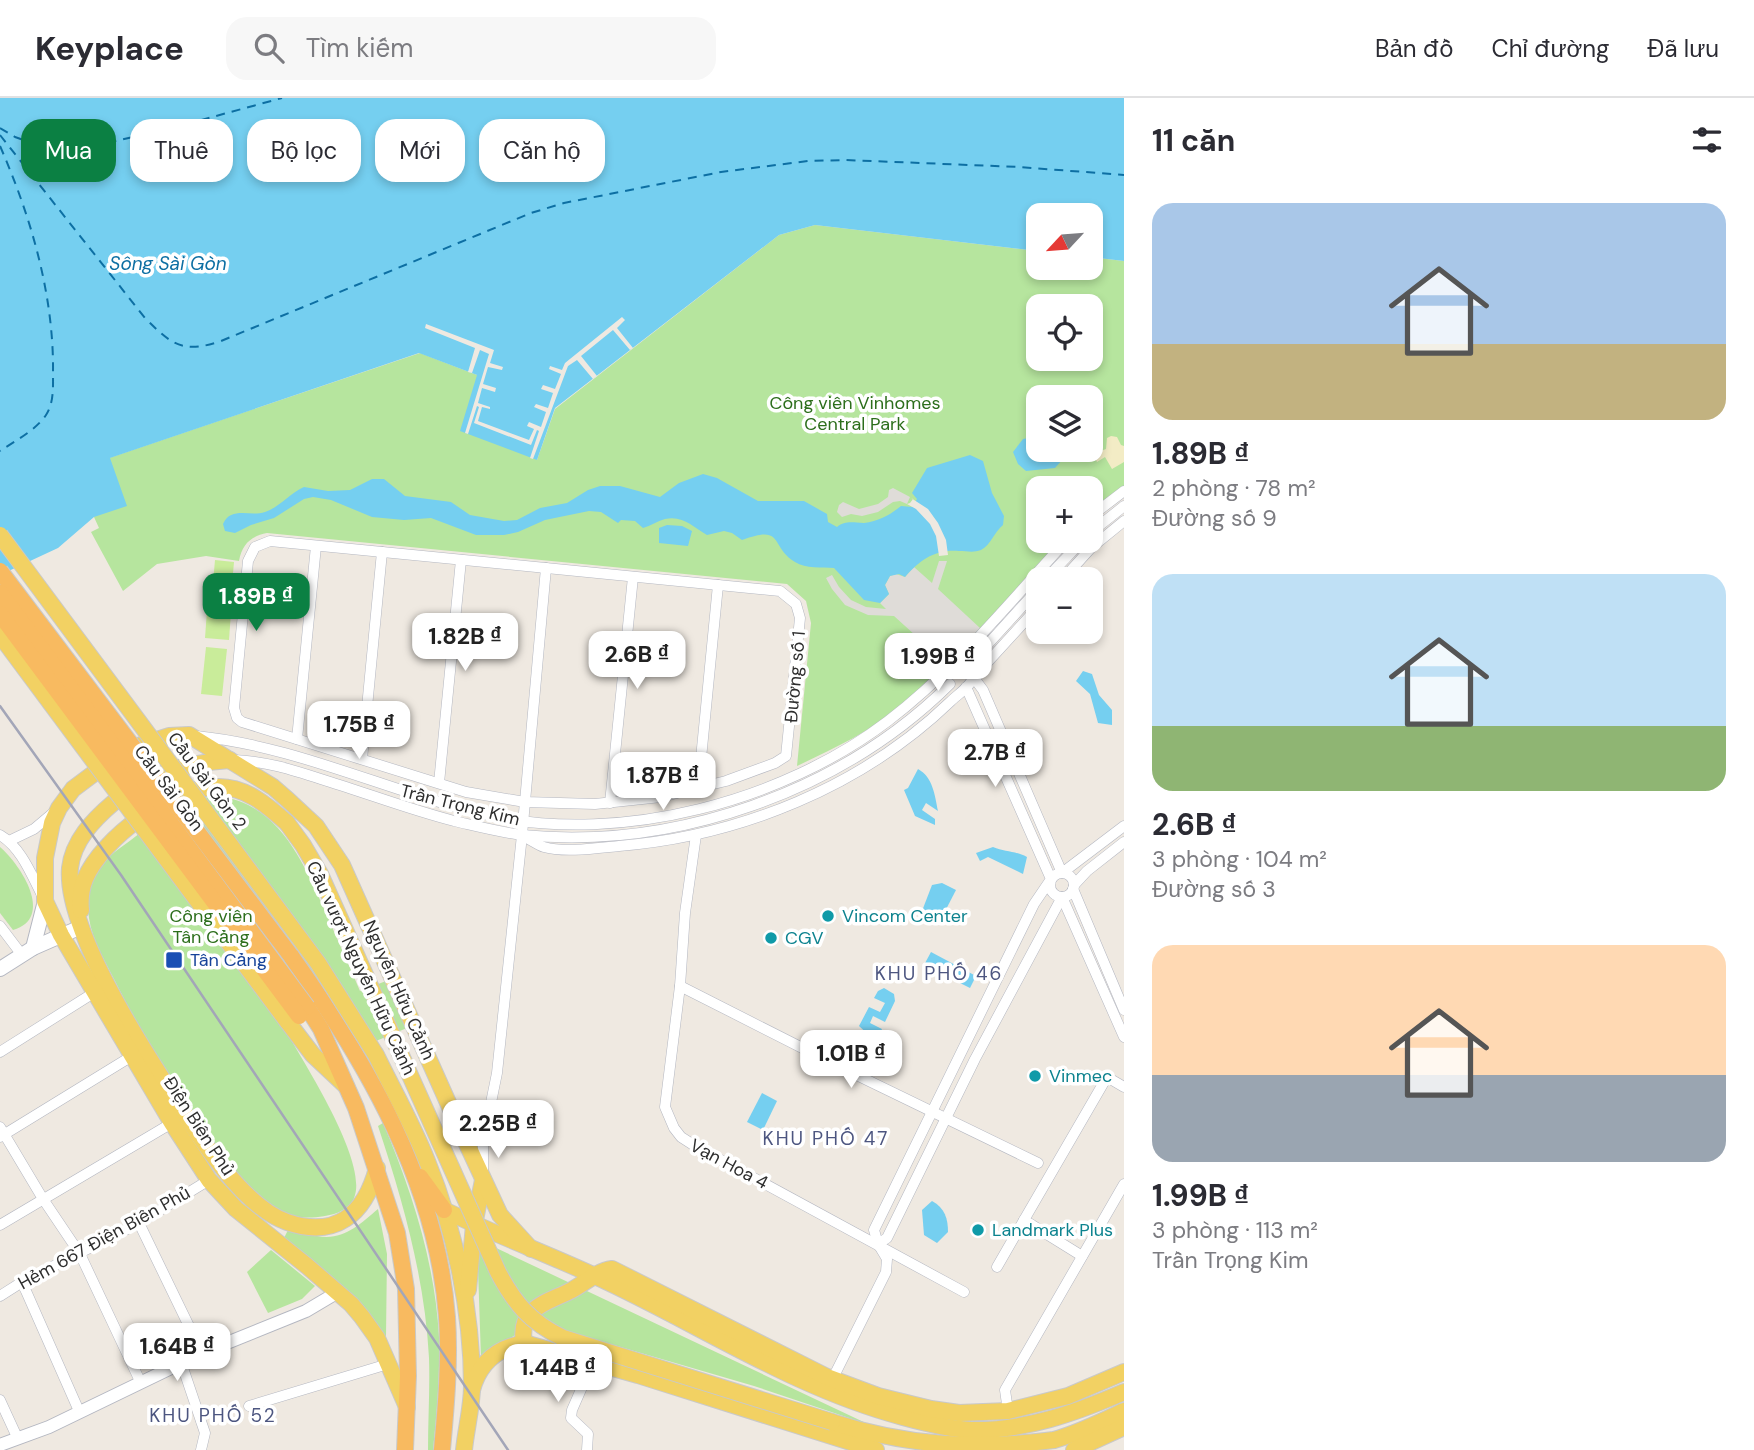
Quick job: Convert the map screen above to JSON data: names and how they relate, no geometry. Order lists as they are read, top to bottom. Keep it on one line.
{"streets":{"highway":["Cầu Sài Gòn","Điện Biên Phủ"],"main road":["Cầu Sài Gòn 2","Cầu vượt Nguyễn Hữu Cảnh","Nguyễn Hữu Cảnh"],"street":["Đường số 1","Trần Trọng Kim","Vạn Hoa 4","Hẻm 667 Điện Biên Phủ"]},"crossings":[["Cầu Sài Gòn","Điện Biên Phủ"],["Trần Trọng Kim","Nguyễn Hữu Cảnh"],["Trần Trọng Kim","Vạn Hoa 4"],["Cầu vượt Nguyễn Hữu Cảnh","Điện Biên Phủ"],["Điện Biên Phủ","Hẻm 667 Điện Biên Phủ"]],"districts":["KHU PHỐ 46","KHU PHỐ 47","KHU PHỐ 52"],"water":["Sông Sài Gòn"],"parks":["Công viên Vinhomes Central Park","Công viên Tân Cảng"],"places":{"other":["Vincom Center","CGV","Vinmec","Landmark Plus"],"transit":["Tân Cảng"]},"north":"bottom left","page":{"header":"Keyplace","search":"Tìm kiếm","nav":["Bản đồ","Chỉ đường","Đã lưu"],"heading":"11 căn","chip":["Mua","Thuê","Bộ lọc","Mới","Căn hộ"],"list":[{"name":"1.89B ₫","note":"2 phòng · 78 m² · Đường số 9"},{"name":"2.6B ₫","note":"3 phòng · 104 m² · Đường số 3"},{"name":"1.99B ₫","note":"3 phòng · 113 m² · Trần Trọng Kim"}],"map_buttons":["+","−"],"price":["1.89B ₫","1.82B ₫","2.6B ₫","1.99B ₫","1.75B ₫","2.7B ₫","1.87B ₫","1.01B ₫","2.25B ₫","1.64B ₫","1.44B ₫"]}}
